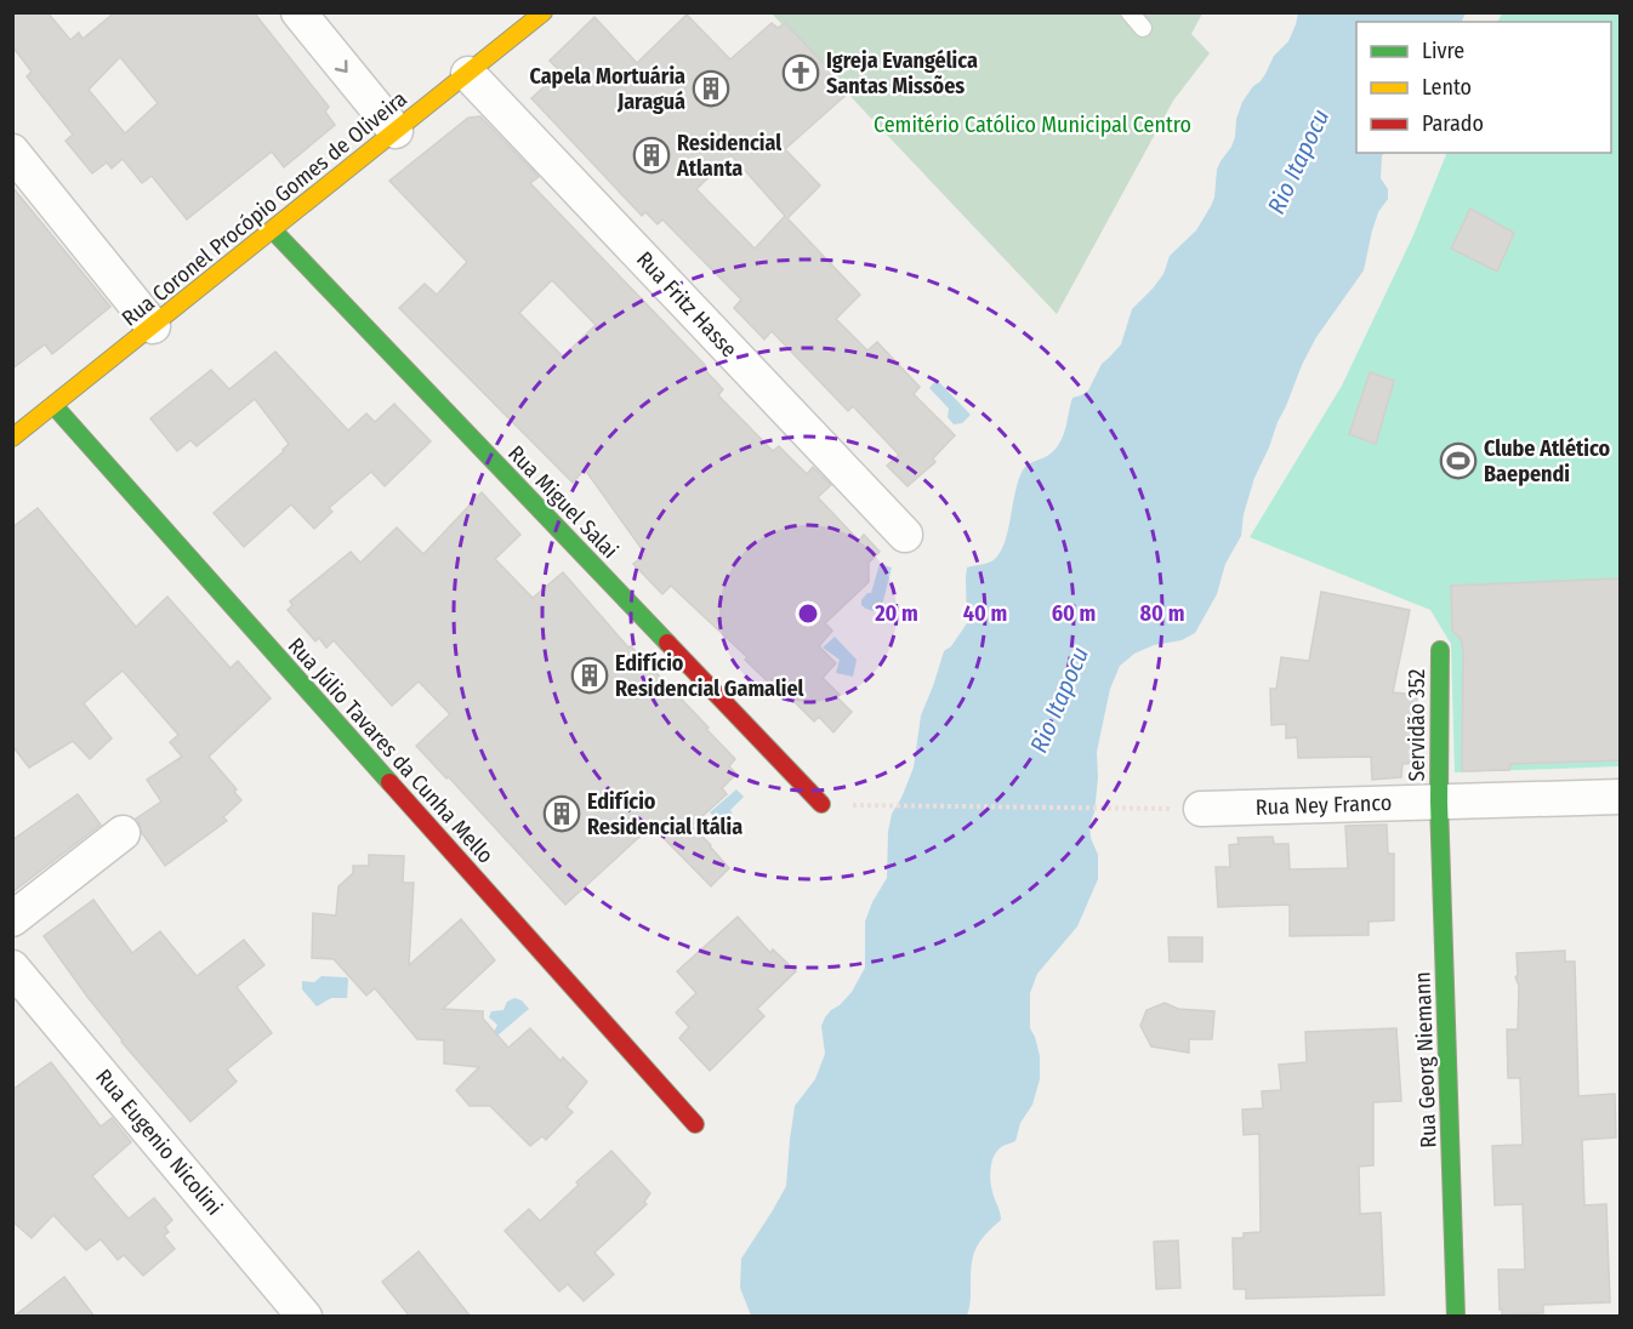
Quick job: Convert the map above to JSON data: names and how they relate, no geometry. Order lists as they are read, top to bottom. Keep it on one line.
{"streets":{"street":["Rua Coronel Procópio Gomes de Oliveira","Rua Fritz Hasse","Rua Miguel Salai","Servidão 352","Rua Júlio Tavares da Cunha Mello","Rua Ney Franco","Rua Georg Niemann","Rua Eugenio Nicolini"]},"crossings":[["Rua Coronel Procópio Gomes de Oliveira","Rua Fritz Hasse"],["Rua Coronel Procópio Gomes de Oliveira","Rua Miguel Salai"],["Rua Coronel Procópio Gomes de Oliveira","Rua Júlio Tavares da Cunha Mello"],["Servidão 352","Rua Ney Franco"],["Servidão 352","Rua Georg Niemann"],["Rua Ney Franco","Rua Georg Niemann"]],"water":["Rio Itapocu"],"parks":["Cemitério Católico Municipal Centro"],"places":{"church":["Igreja Evangélica Santas Missões"],"building":["Capela Mortuária Jaraguá","Residencial Atlanta","Edifício Residencial Gamaliel","Edifício Residencial Itália"],"sports":["Clube Atlético Baependi"]},"legend":["Livre","Lento","Parado"],"rings":["20 m","40 m","60 m","80 m"]}
